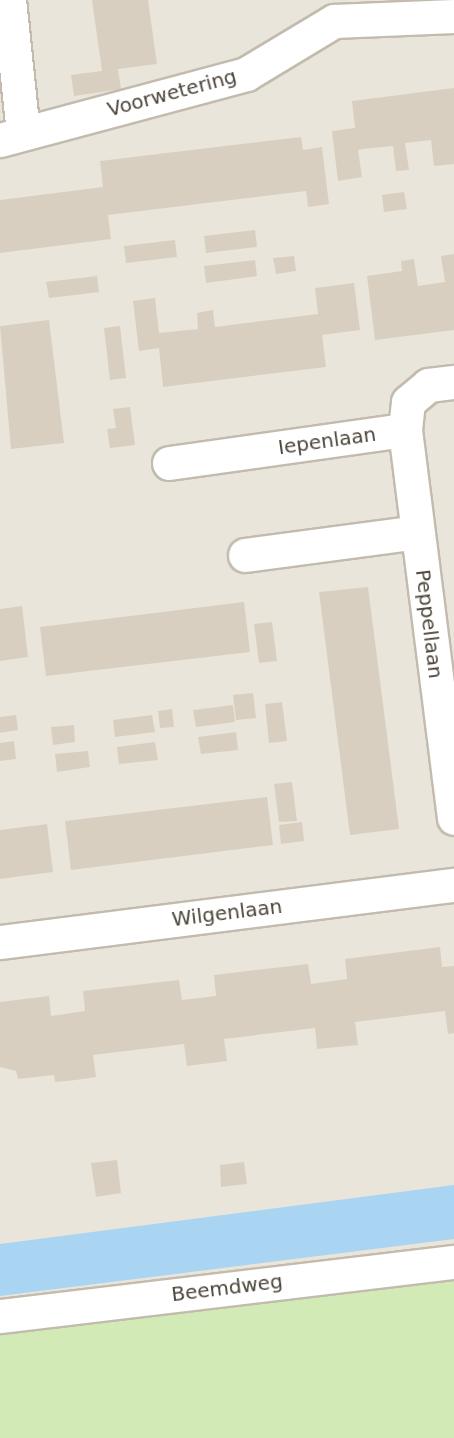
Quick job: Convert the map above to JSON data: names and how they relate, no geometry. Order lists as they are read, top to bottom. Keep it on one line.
{"streets":{"street":["Voorwetering","Iepenlaan","Peppellaan","Wilgenlaan","Beemdweg"]},"crossings":[["Iepenlaan","Peppellaan"]]}
